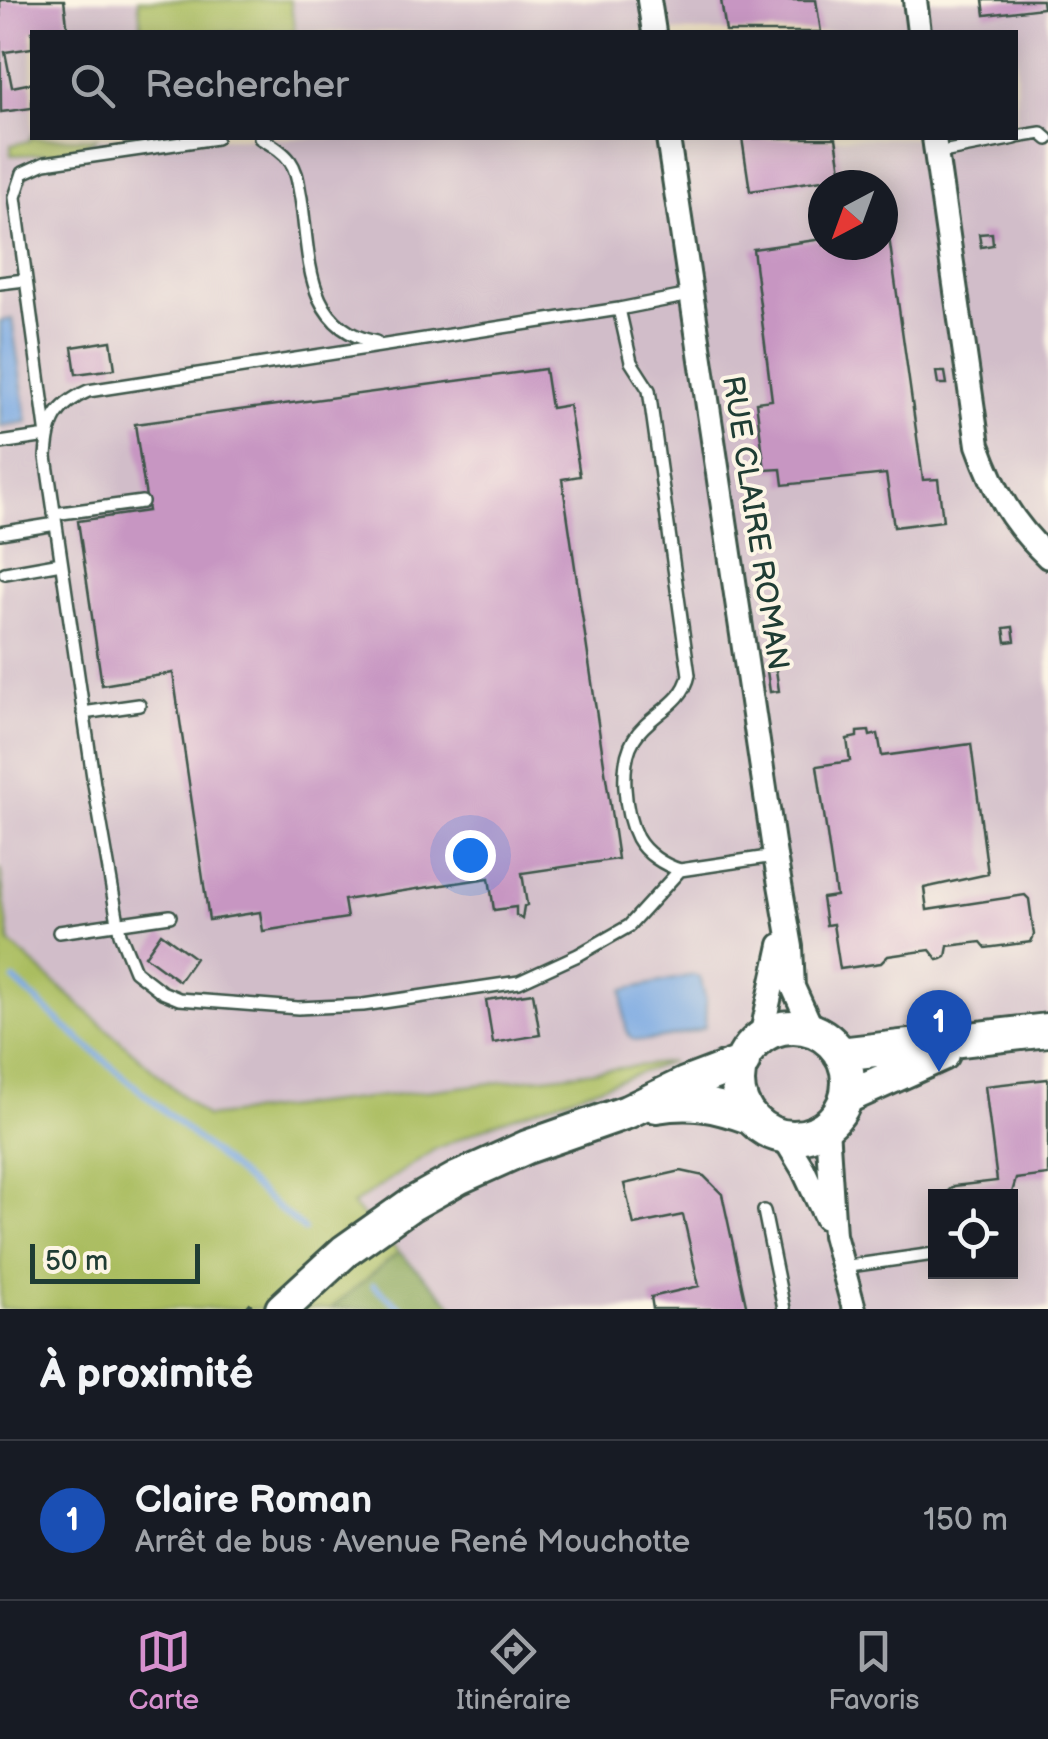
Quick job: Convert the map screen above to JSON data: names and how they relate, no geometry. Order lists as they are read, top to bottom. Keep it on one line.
{"streets":{"street":["RUE CLAIRE ROMAN"]},"scale_bar":"50 m","north":"bottom left","page":{"search":"Rechercher","pins":"1","scale":"50 m","heading":"À proximité","list":[{"mark":"1","name":"Claire Roman","note":"Arrêt de bus · Avenue René Mouchotte","value":"150 m"}],"nav":["Carte","Itinéraire","Favoris"]}}
